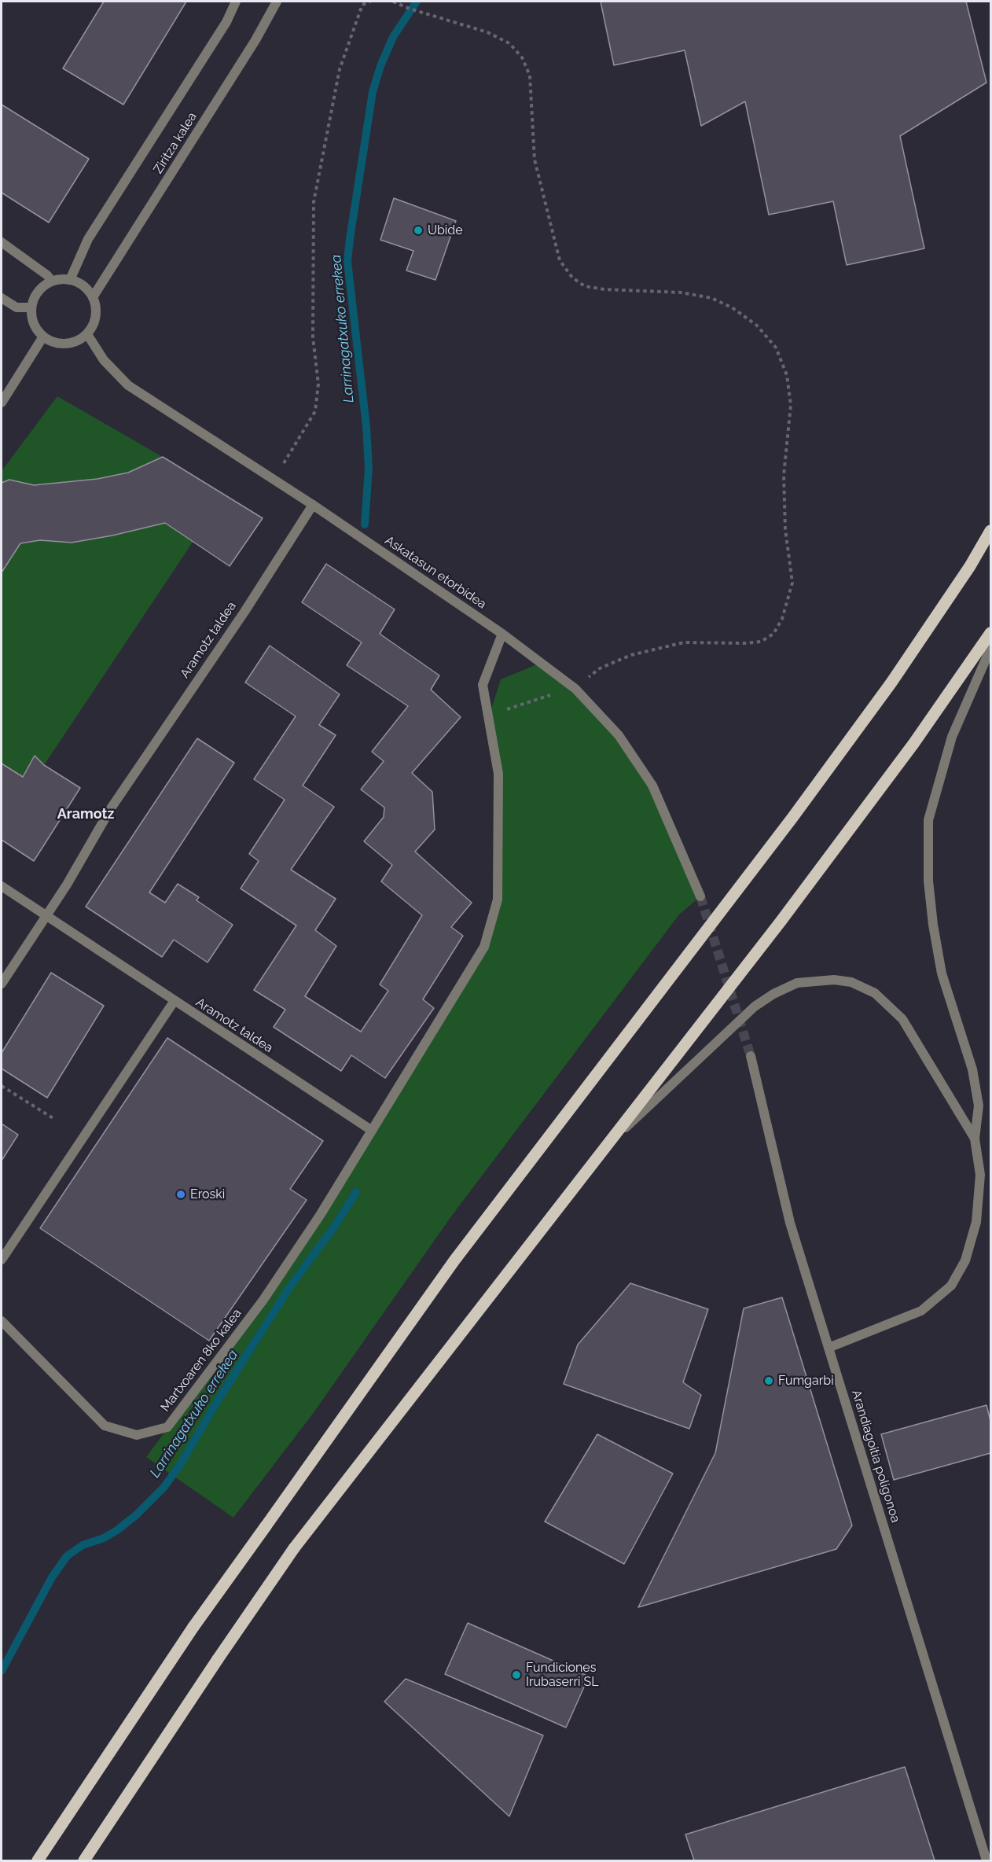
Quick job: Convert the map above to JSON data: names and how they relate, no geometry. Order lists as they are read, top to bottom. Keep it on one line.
{"streets":{"street":["Ziritza kalea","Askatasun etorbidea","Aramotz taldea","Martxoaren 8ko kalea","Arandiagoitia poligonoa"]},"crossings":[["Ziritza kalea","Askatasun etorbidea"],["Askatasun etorbidea","Aramotz taldea"],["Aramotz taldea","Martxoaren 8ko kalea"]],"districts":["Aramotz"],"water":["Larrinagatxuko errekea"],"places":["Ubide","Eroski","Fumgarbi","Fundiciones Irubaserri SL"]}
